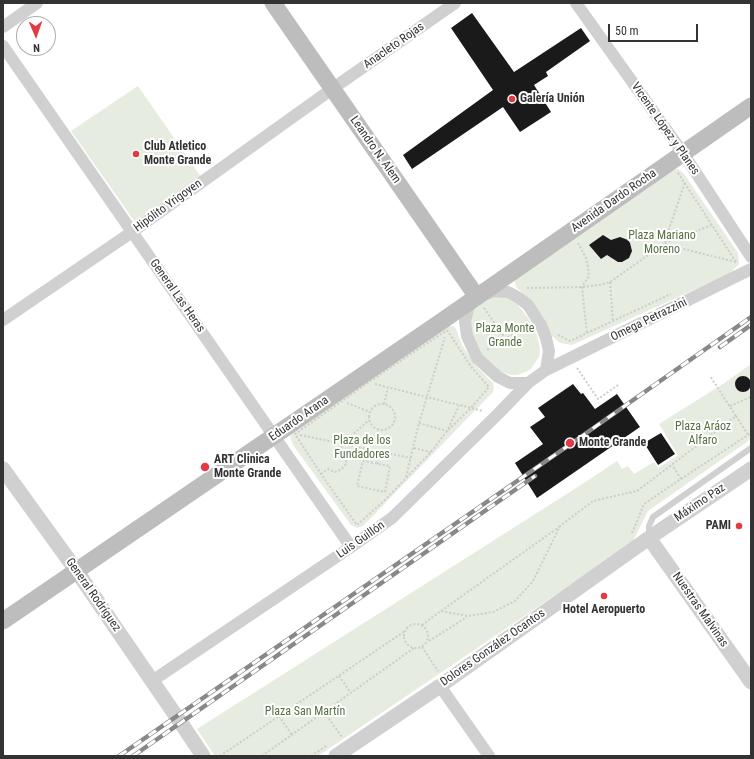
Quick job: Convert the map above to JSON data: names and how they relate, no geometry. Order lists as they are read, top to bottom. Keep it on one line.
{"streets":{"main road":["Leandro N. Alem","Avenida Dardo Rocha","Eduardo Arana"],"street":["Anacleto Rojas","Vicente López y Planes","Hipólito Yrigoyen","General Las Heras","Omega Petrazzini","Máximo Paz","Luis Guillón","General Rodríguez","Nuestras Malvinas","Dolores González Ocantos"]},"crossings":[["Anacleto Rojas","Leandro N. Alem"],["Anacleto Rojas","Hipólito Yrigoyen"],["Vicente López y Planes","Avenida Dardo Rocha"],["Leandro N. Alem","Avenida Dardo Rocha"],["Leandro N. Alem","Hipólito Yrigoyen"],["Leandro N. Alem","Eduardo Arana"],["Avenida Dardo Rocha","Eduardo Arana"],["Hipólito Yrigoyen","General Las Heras"],["General Las Heras","Eduardo Arana"],["General Las Heras","Luis Guillón"],["Omega Petrazzini","Luis Guillón"],["Eduardo Arana","General Rodríguez"],["Máximo Paz","Nuestras Malvinas"],["Máximo Paz","Dolores González Ocantos"],["Luis Guillón","General Rodríguez"],["Nuestras Malvinas","Dolores González Ocantos"]],"parks":["Plaza Mariano Moreno","Plaza Monte Grande","Plaza Aráoz Alfaro","Plaza de los Fundadores","Plaza San Martín"],"places":["Galería Unión","Club Atletico Monte Grande","Monte Grande","ART Clinica Monte Grande","PAMI","Hotel Aeropuerto"],"scale_bar":"50 m","north":"bottom"}
